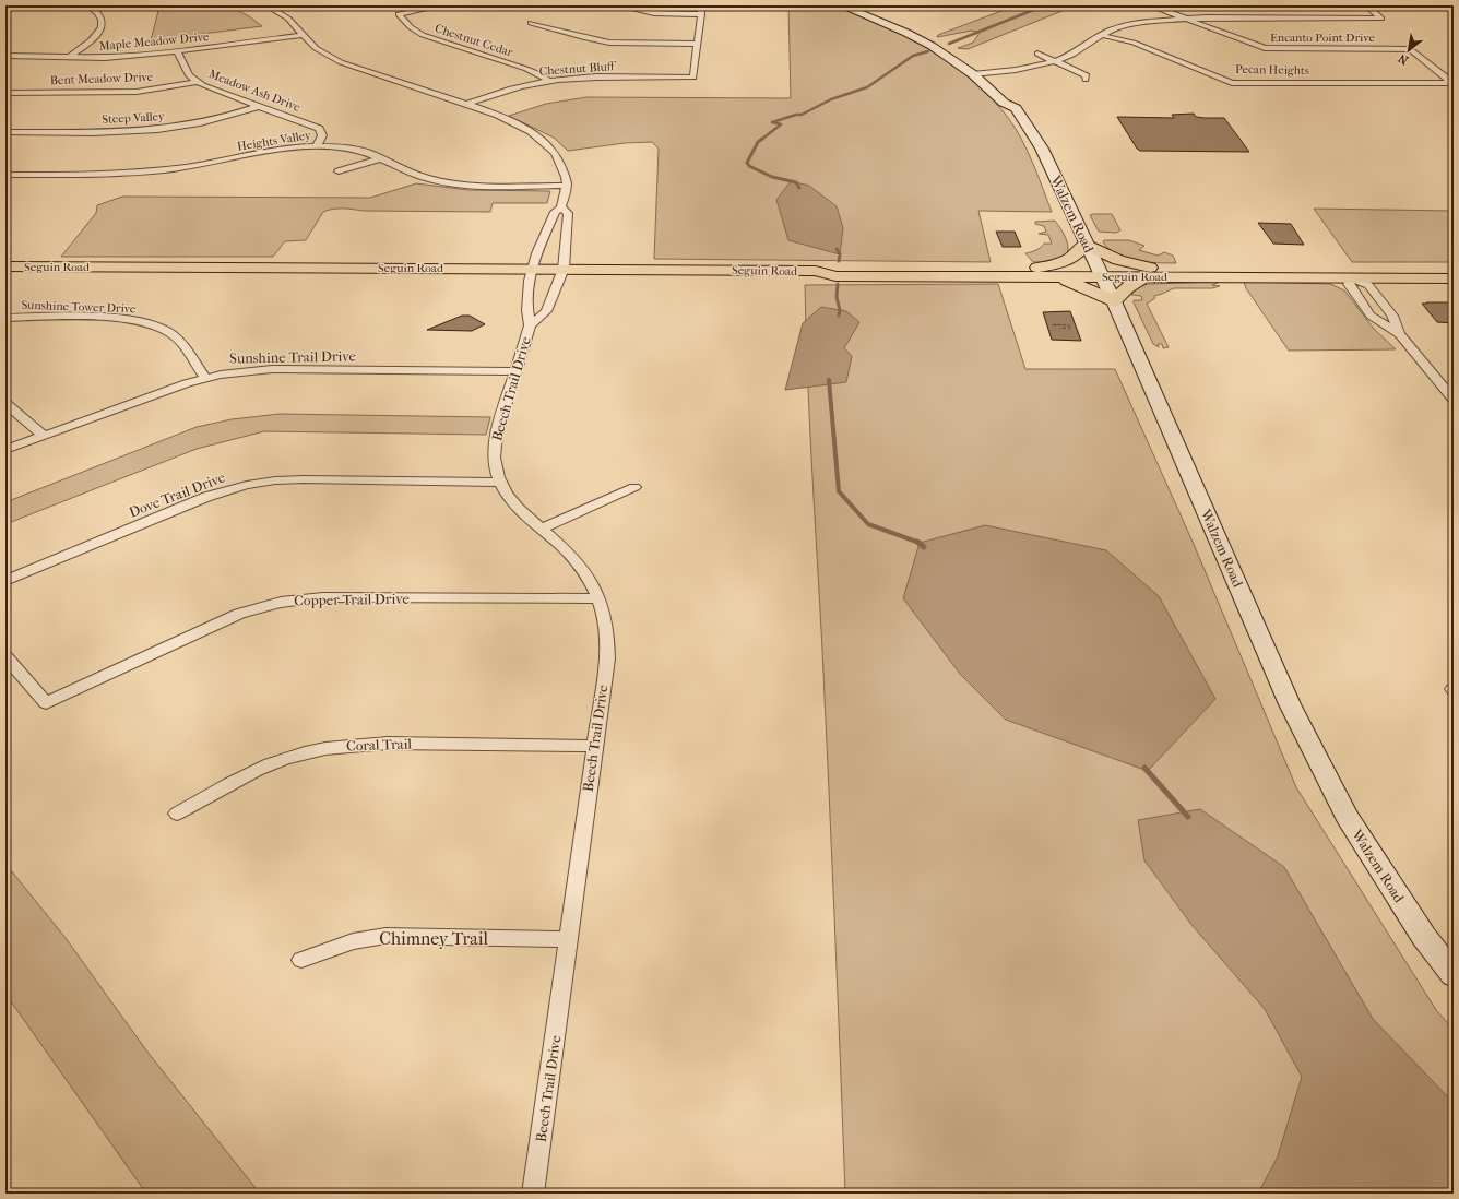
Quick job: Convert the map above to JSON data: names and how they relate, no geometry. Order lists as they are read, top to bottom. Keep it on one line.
{"streets":{"main road":["Seguin Road"],"street":["Encanto Point Drive","Chestnut Cedar","Maple Meadow Drive","Chestnut Bluff","Pecan Heights","Bent Meadow Drive","Meadow Ash Drive","Steep Valley","Heights Valley","Walzem Road","Sunshine Tower Drive","Sunshine Trail Drive","Beech Trail Drive","Dove Trail Drive","Copper Trail Drive","Coral Trail","Chimney Trail"]},"crossings":[["Encanto Point Drive","Pecan Heights"],["Encanto Point Drive","Walzem Road"],["Chestnut Cedar","Chestnut Bluff"],["Maple Meadow Drive","Meadow Ash Drive"],["Bent Meadow Drive","Meadow Ash Drive"],["Meadow Ash Drive","Steep Valley"],["Meadow Ash Drive","Heights Valley"],["Heights Valley","Beech Trail Drive"],["Walzem Road","Seguin Road"],["Seguin Road","Beech Trail Drive"],["Sunshine Tower Drive","Sunshine Trail Drive"],["Sunshine Trail Drive","Beech Trail Drive"],["Beech Trail Drive","Dove Trail Drive"],["Beech Trail Drive","Copper Trail Drive"],["Beech Trail Drive","Coral Trail"],["Beech Trail Drive","Chimney Trail"]],"house_numbers":["7725"],"north":"bottom left"}
